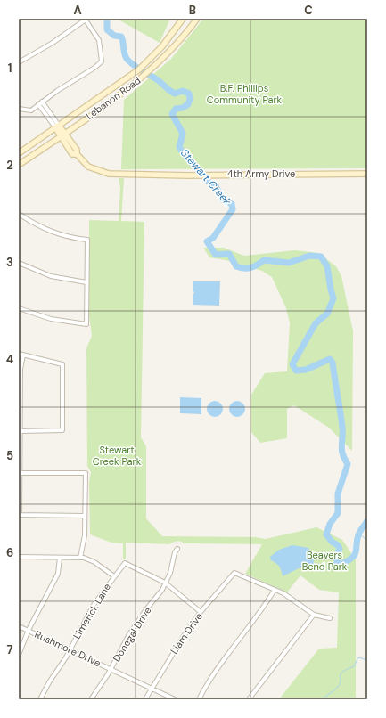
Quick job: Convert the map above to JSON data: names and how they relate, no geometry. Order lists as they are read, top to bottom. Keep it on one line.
{"streets":{"main road":["Lebanon Road","4th Army Drive"],"street":["Limerick Lane","Liam Drive","Donegal Drive","Rushmore Drive"]},"crossings":[["Lebanon Road","4th Army Drive"],["Limerick Lane","Donegal Drive"],["Limerick Lane","Rushmore Drive"],["Liam Drive","Rushmore Drive"],["Donegal Drive","Rushmore Drive"]],"water":["Stewart Creek"],"parks":["B.F. Phillips Community Park","Stewart Creek Park","Beavers Bend Park"],"grid":{"columns":["A","B","C"],"rows":["1","2","3","4","5","6","7"]}}
